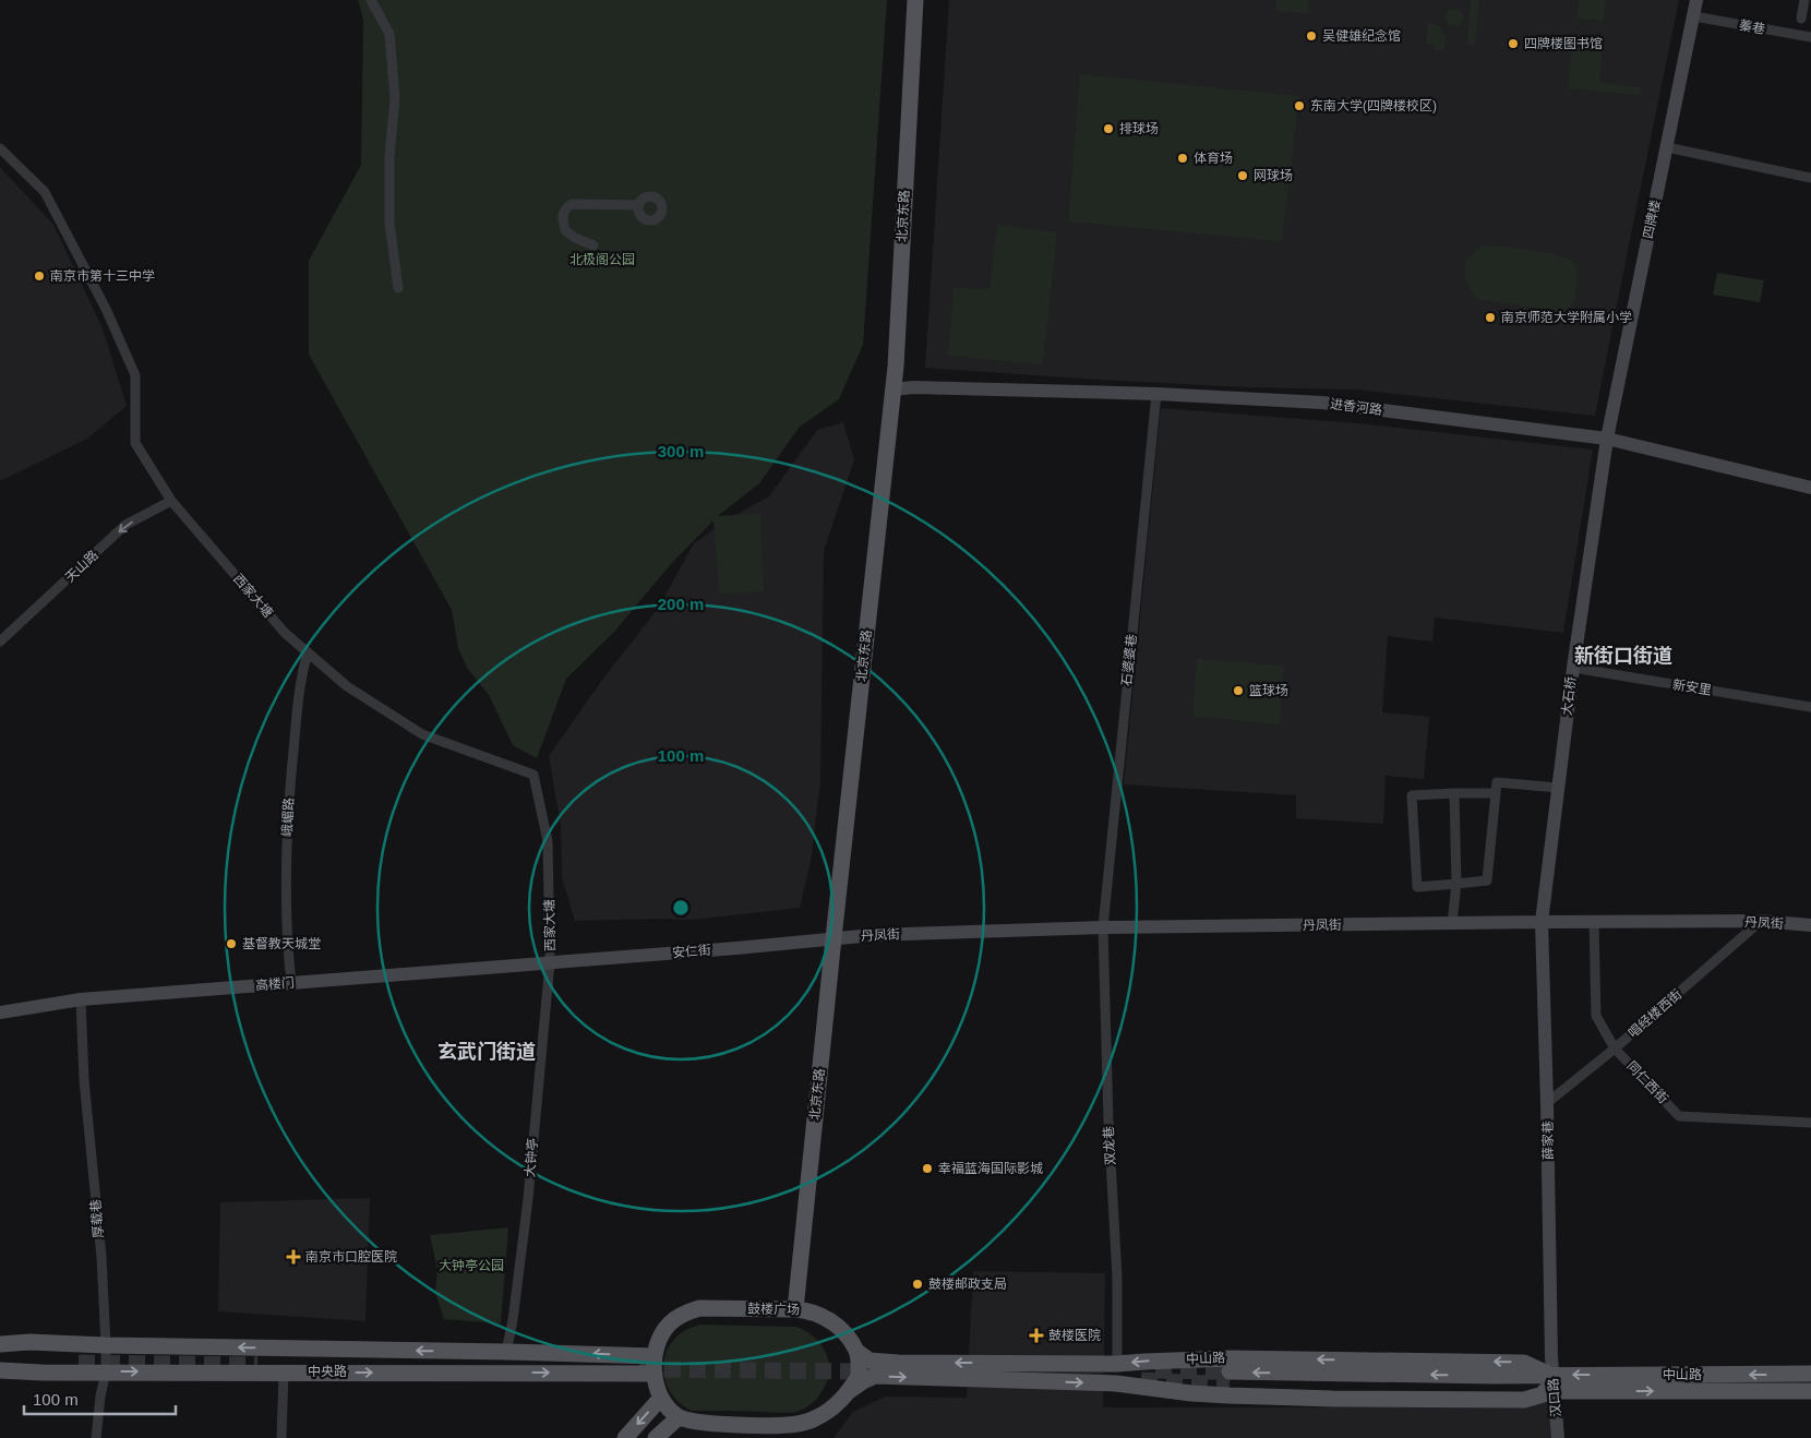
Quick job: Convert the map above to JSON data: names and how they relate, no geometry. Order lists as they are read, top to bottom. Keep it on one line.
{"streets":{"main road":["北京东路","鼓楼广场","中山路","中央路"],"street":["蓁巷","四牌楼","进香河路","天山路","西家大塘","石婆婆巷","新安里","大石桥","峨嵋路","丹凤街","安仁街","高楼门","唱经楼西街","同仁西街","薛家巷","双龙巷","大钟亭","厚载巷","汉口路"]},"crossings":[["蓁巷","四牌楼"],["北京东路","进香河路"],["北京东路","丹凤街"],["北京东路","安仁街"],["北京东路","鼓楼广场"],["北京东路","中山路"],["北京东路","中央路"],["四牌楼","进香河路"],["四牌楼","大石桥"],["进香河路","石婆婆巷"],["进香河路","大石桥"],["天山路","西家大塘"],["西家大塘","峨嵋路"],["西家大塘","安仁街"],["西家大塘","高楼门"],["西家大塘","大钟亭"],["石婆婆巷","丹凤街"],["石婆婆巷","双龙巷"],["新安里","大石桥"],["大石桥","丹凤街"],["大石桥","薛家巷"],["峨嵋路","高楼门"],["丹凤街","安仁街"],["丹凤街","唱经楼西街"],["丹凤街","同仁西街"],["丹凤街","薛家巷"],["丹凤街","双龙巷"],["安仁街","高楼门"],["安仁街","大钟亭"],["高楼门","大钟亭"],["高楼门","厚载巷"],["唱经楼西街","同仁西街"],["唱经楼西街","薛家巷"],["薛家巷","汉口路"],["双龙巷","中山路"],["大钟亭","中央路"],["厚载巷","中央路"],["鼓楼广场","中山路"],["鼓楼广场","中央路"],["中山路","中央路"],["中山路","汉口路"]],"one_way":["天山路"],"districts":["新街口街道","玄武门街道"],"parks":["北极阁公园","大钟亭公园"],"places":{"other":["吴健雄纪念馆","四牌楼图书馆","东南大学(四牌楼校区)","排球场","体育场","网球场","南京市第十三中学","南京师范大学附属小学","篮球场","基督教天城堂","幸福蓝海国际影城","鼓楼邮政支局"],"health":["南京市口腔医院","鼓楼医院"]},"scale_bar":"100 m","rings":["300 m","200 m","100 m"]}
